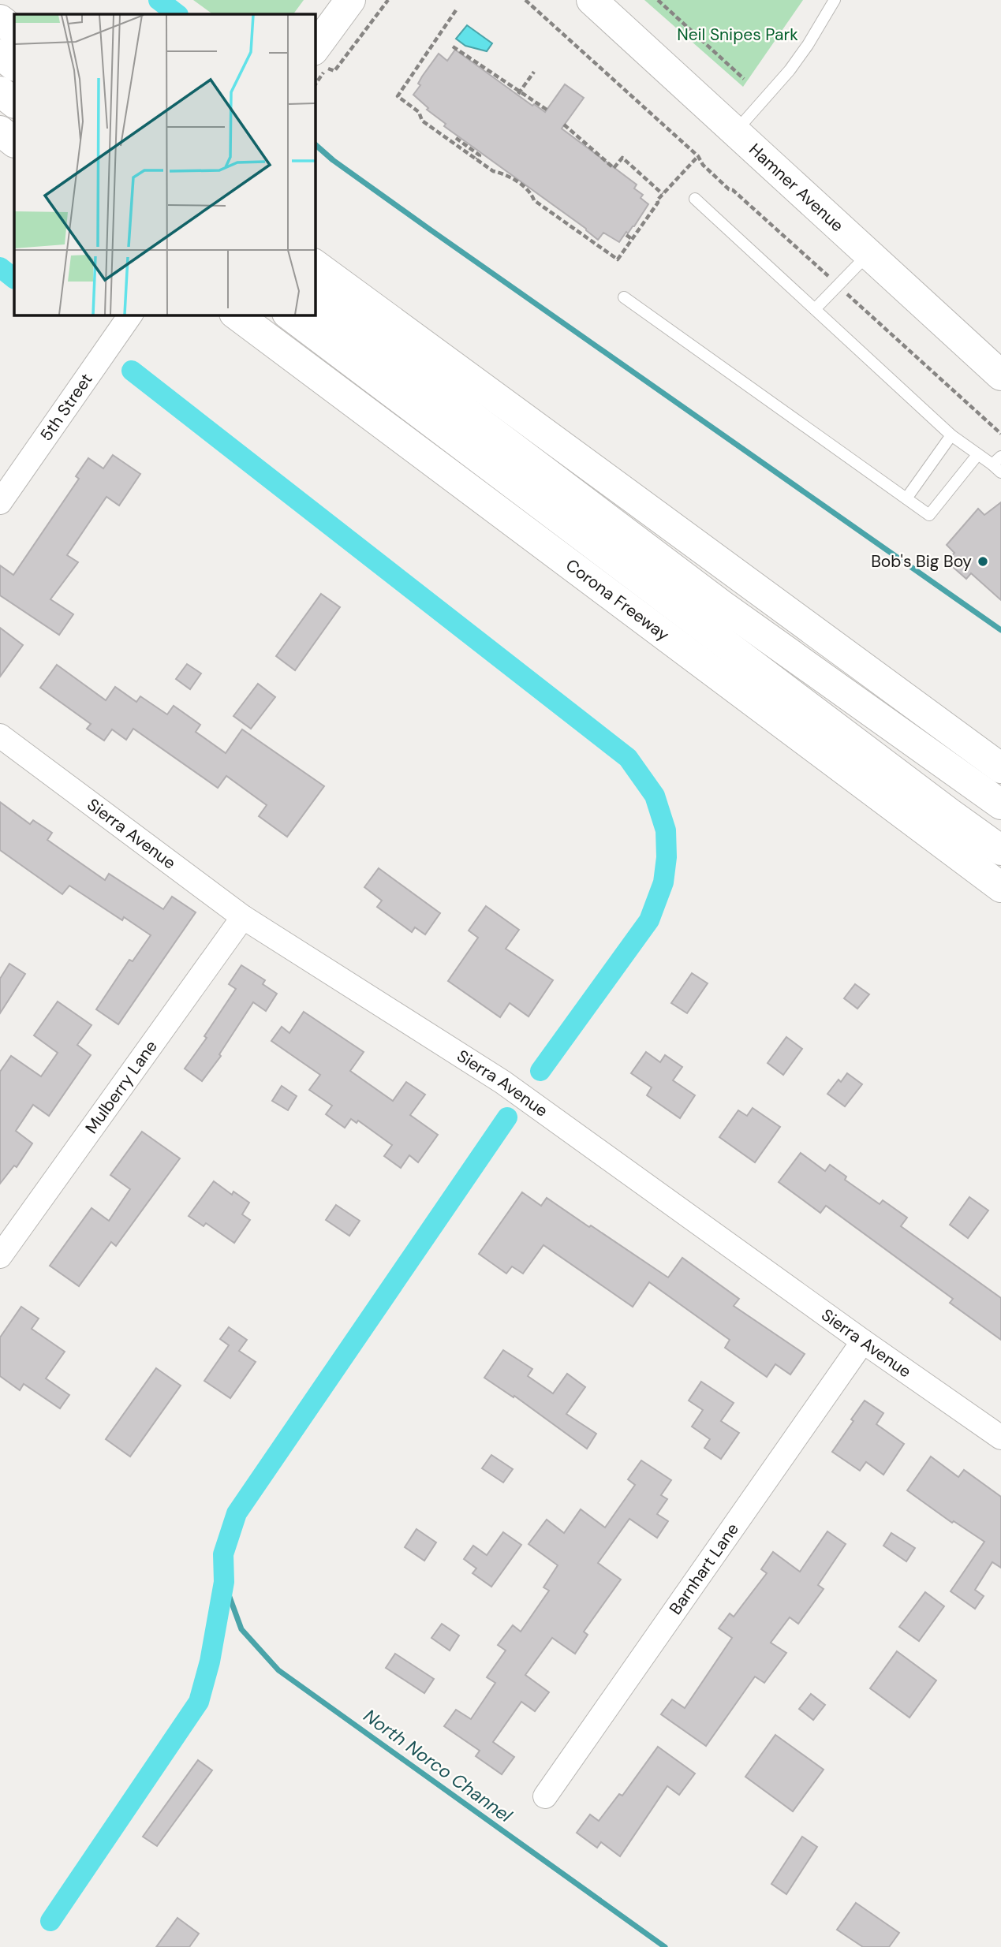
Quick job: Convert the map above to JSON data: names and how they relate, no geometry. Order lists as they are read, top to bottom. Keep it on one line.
{"streets":{"main road":["Hamner Avenue","Corona Freeway"],"street":["5th Street","Sierra Avenue","Mulberry Lane","Barnhart Lane"]},"crossings":[["Sierra Avenue","Mulberry Lane"],["Sierra Avenue","Barnhart Lane"]],"water":["North Norco Channel"],"parks":["Neil Snipes Park"],"places":["Bob's Big Boy"]}
